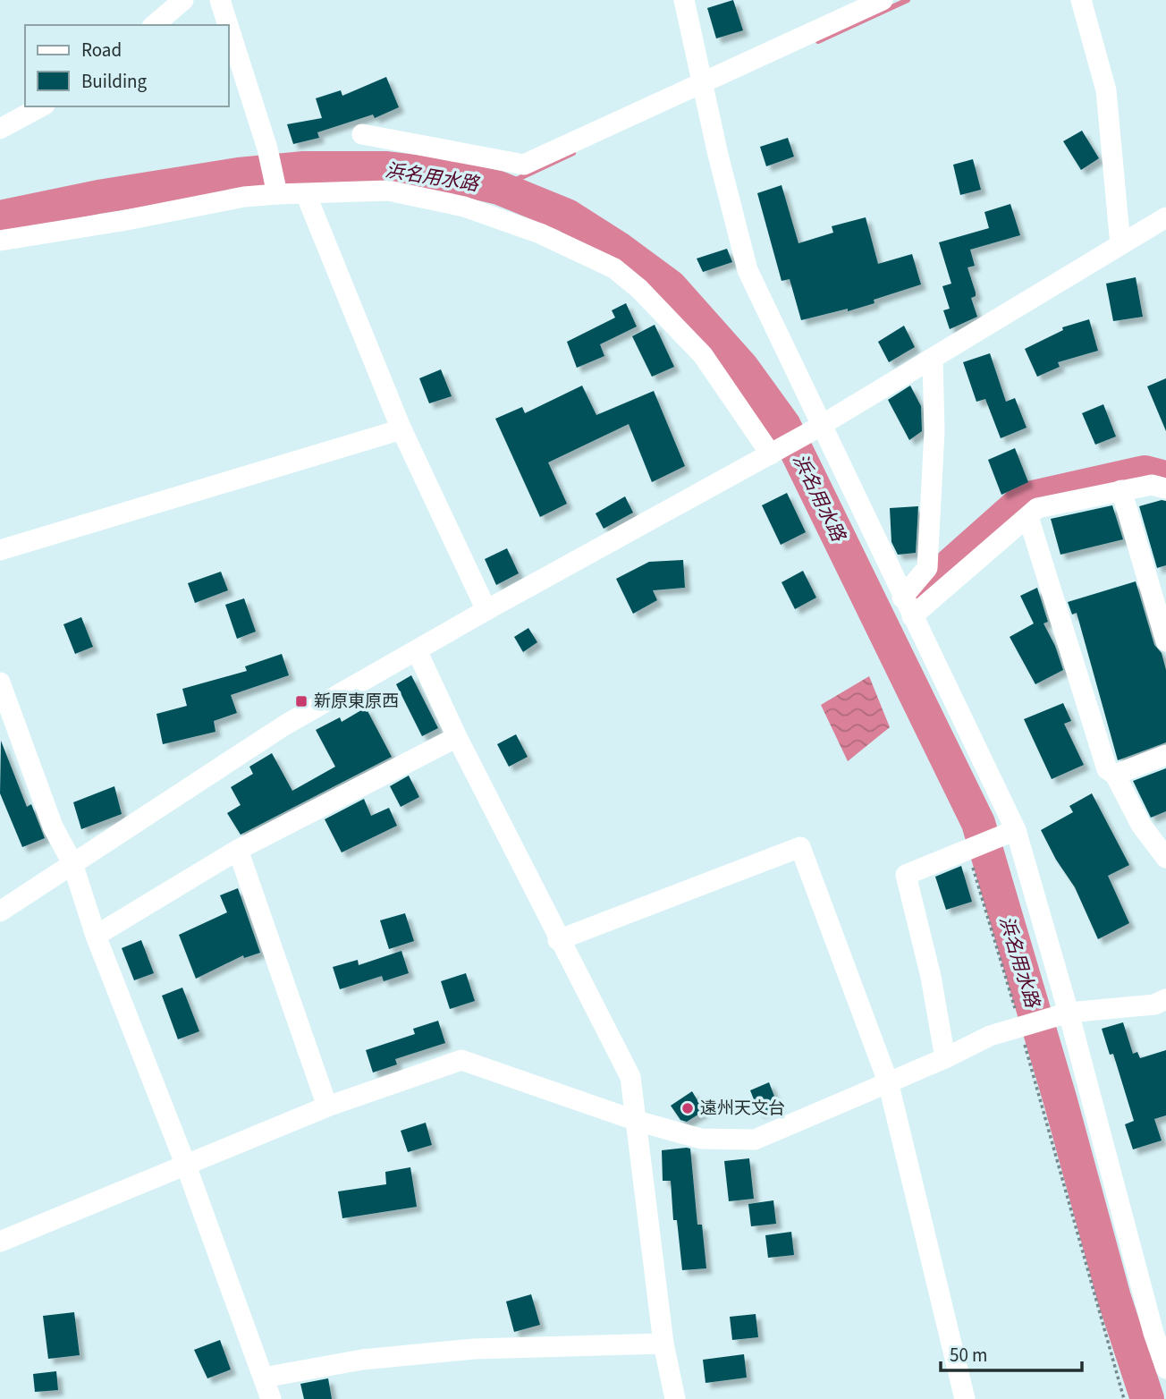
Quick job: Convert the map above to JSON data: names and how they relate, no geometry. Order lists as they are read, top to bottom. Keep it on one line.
{"water":["浜名用水路"],"places":{"transit":["新原東原西"],"other":["遠州天文台"]},"legend":["Road","Building"],"scale_bar":"50 m"}
